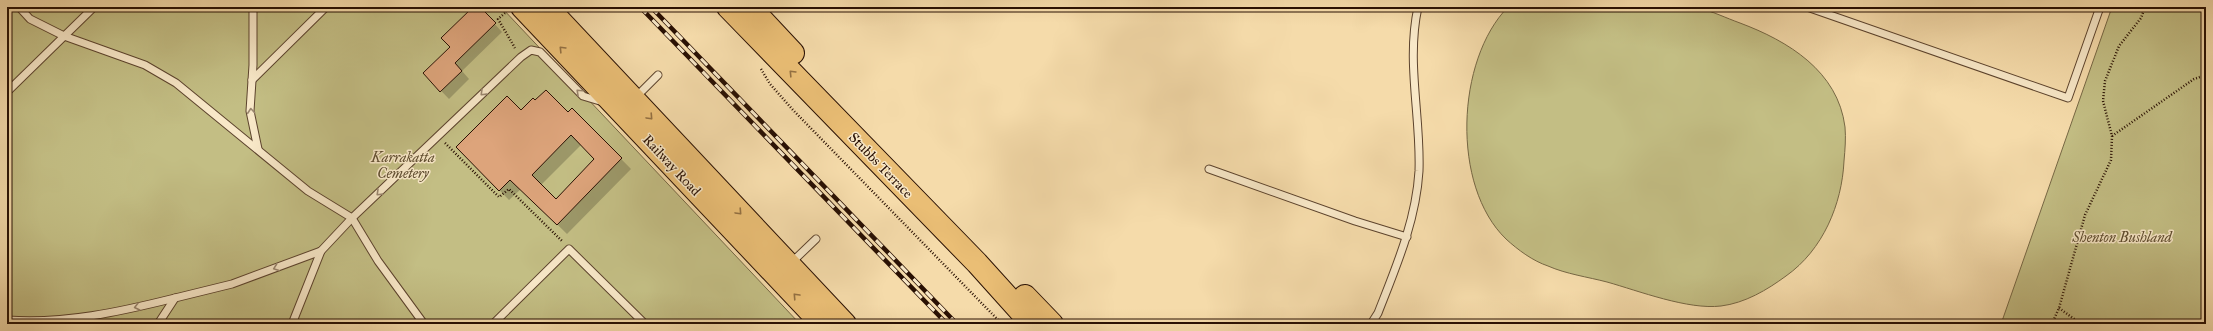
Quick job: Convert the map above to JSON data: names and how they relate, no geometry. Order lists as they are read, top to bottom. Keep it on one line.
{"streets":{"main road":["Railway Road","Stubbs Terrace"]},"parks":["Karrakatta Cemetery","Shenton Bushland"]}
